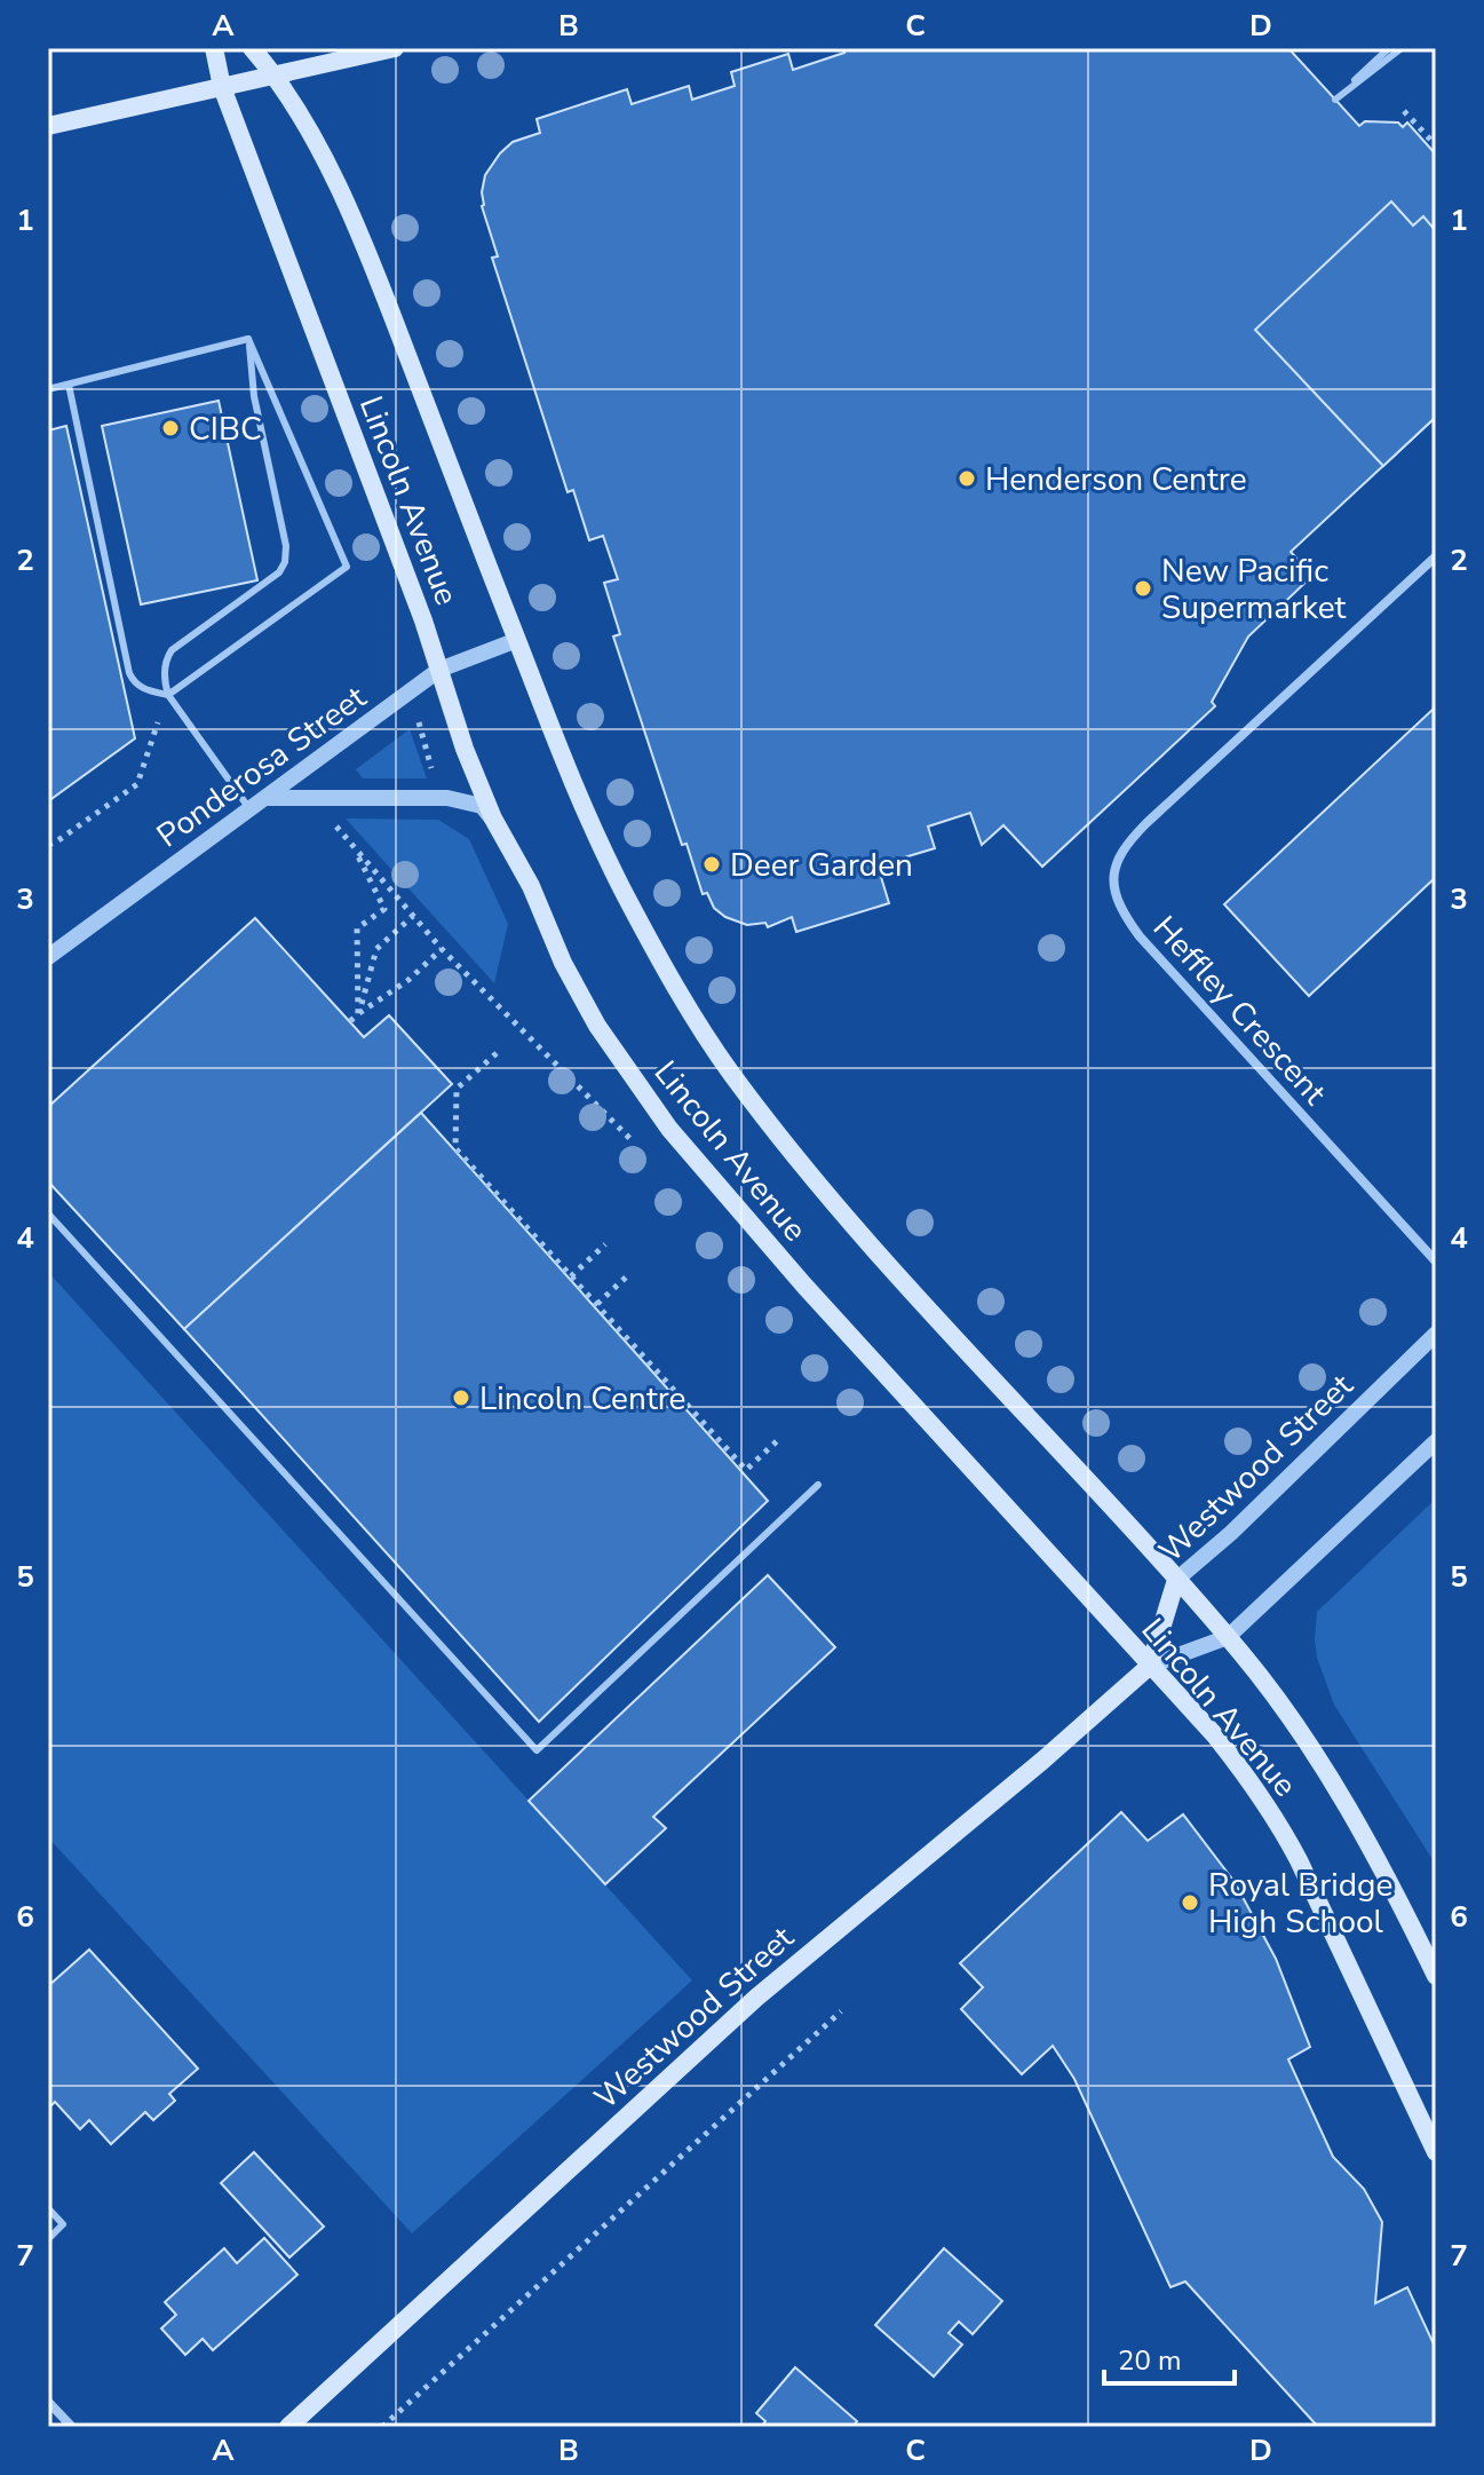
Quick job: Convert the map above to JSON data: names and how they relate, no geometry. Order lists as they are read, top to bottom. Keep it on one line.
{"streets":{"main road":["Lincoln Avenue","Westwood Street"],"street":["Ponderosa Street","Heffley Crescent"]},"crossings":[["Lincoln Avenue","Ponderosa Street"],["Lincoln Avenue","Westwood Street"]],"places":["CIBC","Henderson Centre","New Pacific Supermarket","Deer Garden","Lincoln Centre","Royal Bridge High School"],"scale_bar":"20 m","grid":{"columns":["A","B","C","D"],"rows":["1","2","3","4","5","6","7"]}}
